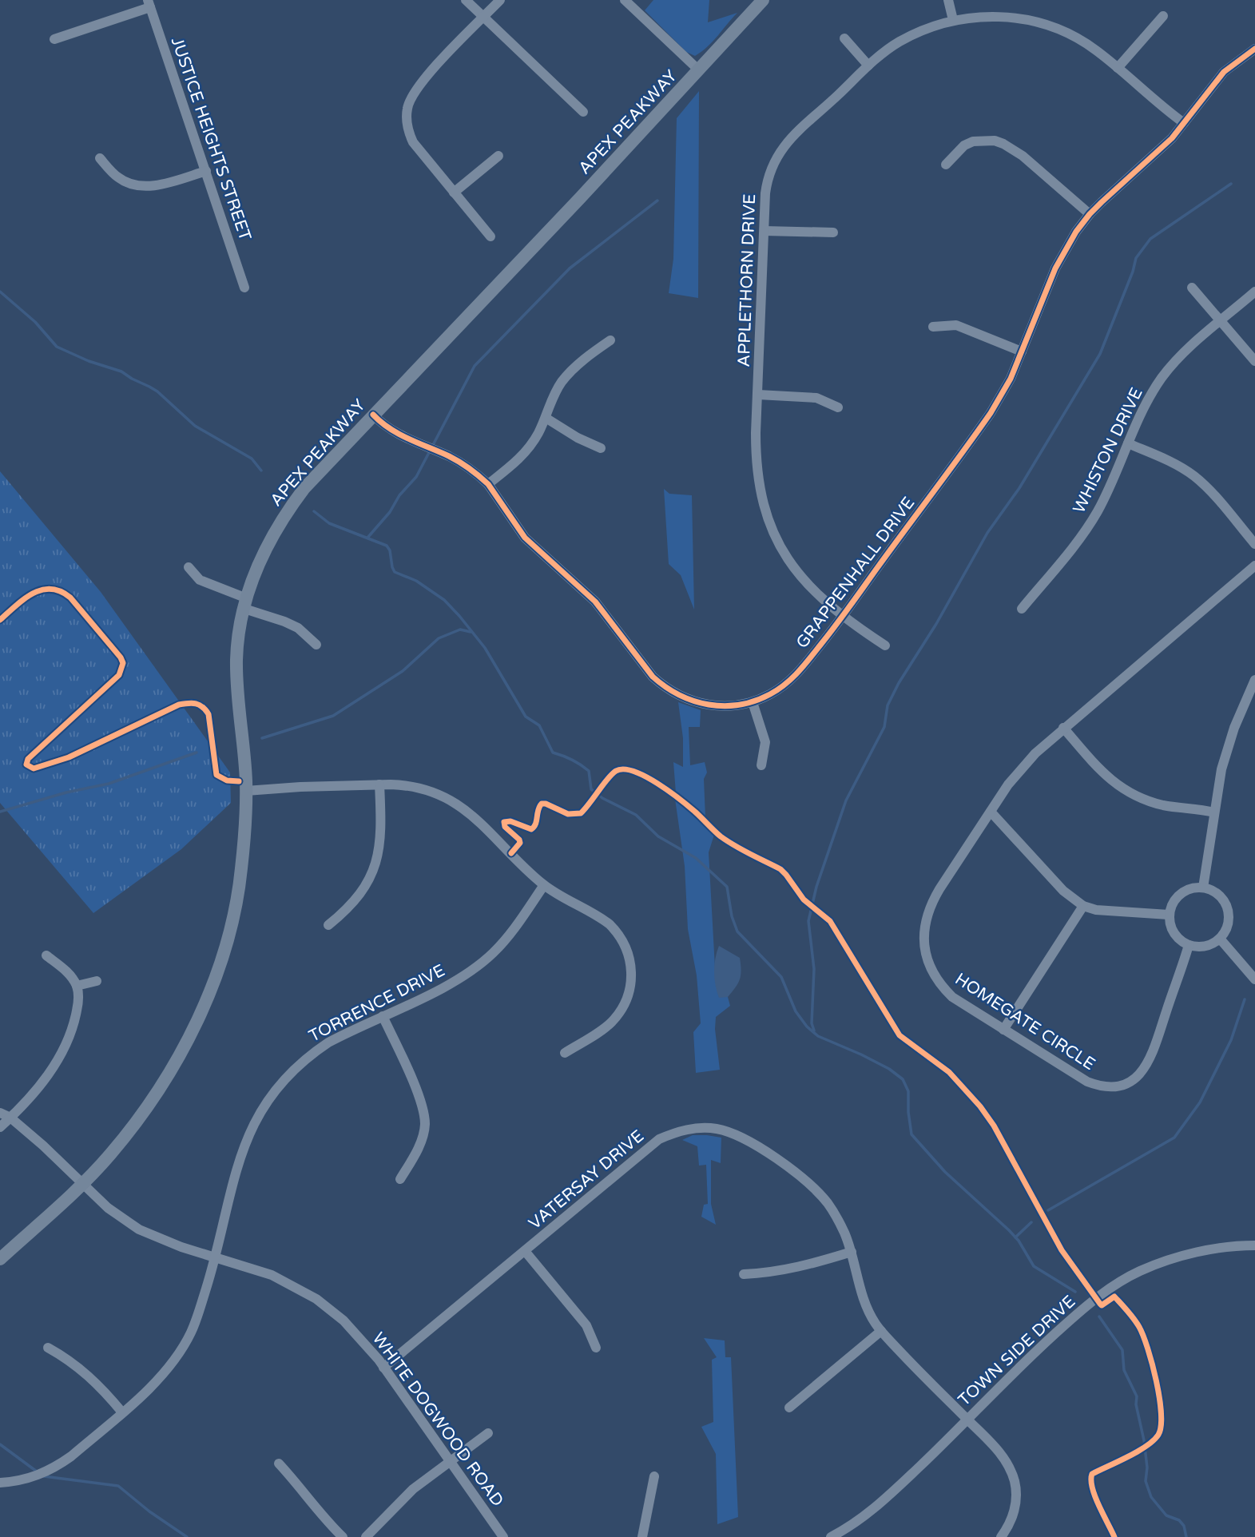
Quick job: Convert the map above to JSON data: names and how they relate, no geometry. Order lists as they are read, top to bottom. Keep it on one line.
{"streets":{"main road":["APEX PEAKWAY"],"street":["JUSTICE HEIGHTS STREET","APPLETHORN DRIVE","WHISTON DRIVE","GRAPPENHALL DRIVE","TORRENCE DRIVE","HOMEGATE CIRCLE","VATERSAY DRIVE","TOWN SIDE DRIVE","WHITE DOGWOOD ROAD"]},"crossings":[["APEX PEAKWAY","GRAPPENHALL DRIVE"],["APEX PEAKWAY","WHITE DOGWOOD ROAD"],["APPLETHORN DRIVE","GRAPPENHALL DRIVE"],["TORRENCE DRIVE","WHITE DOGWOOD ROAD"],["VATERSAY DRIVE","TOWN SIDE DRIVE"],["VATERSAY DRIVE","WHITE DOGWOOD ROAD"]]}
